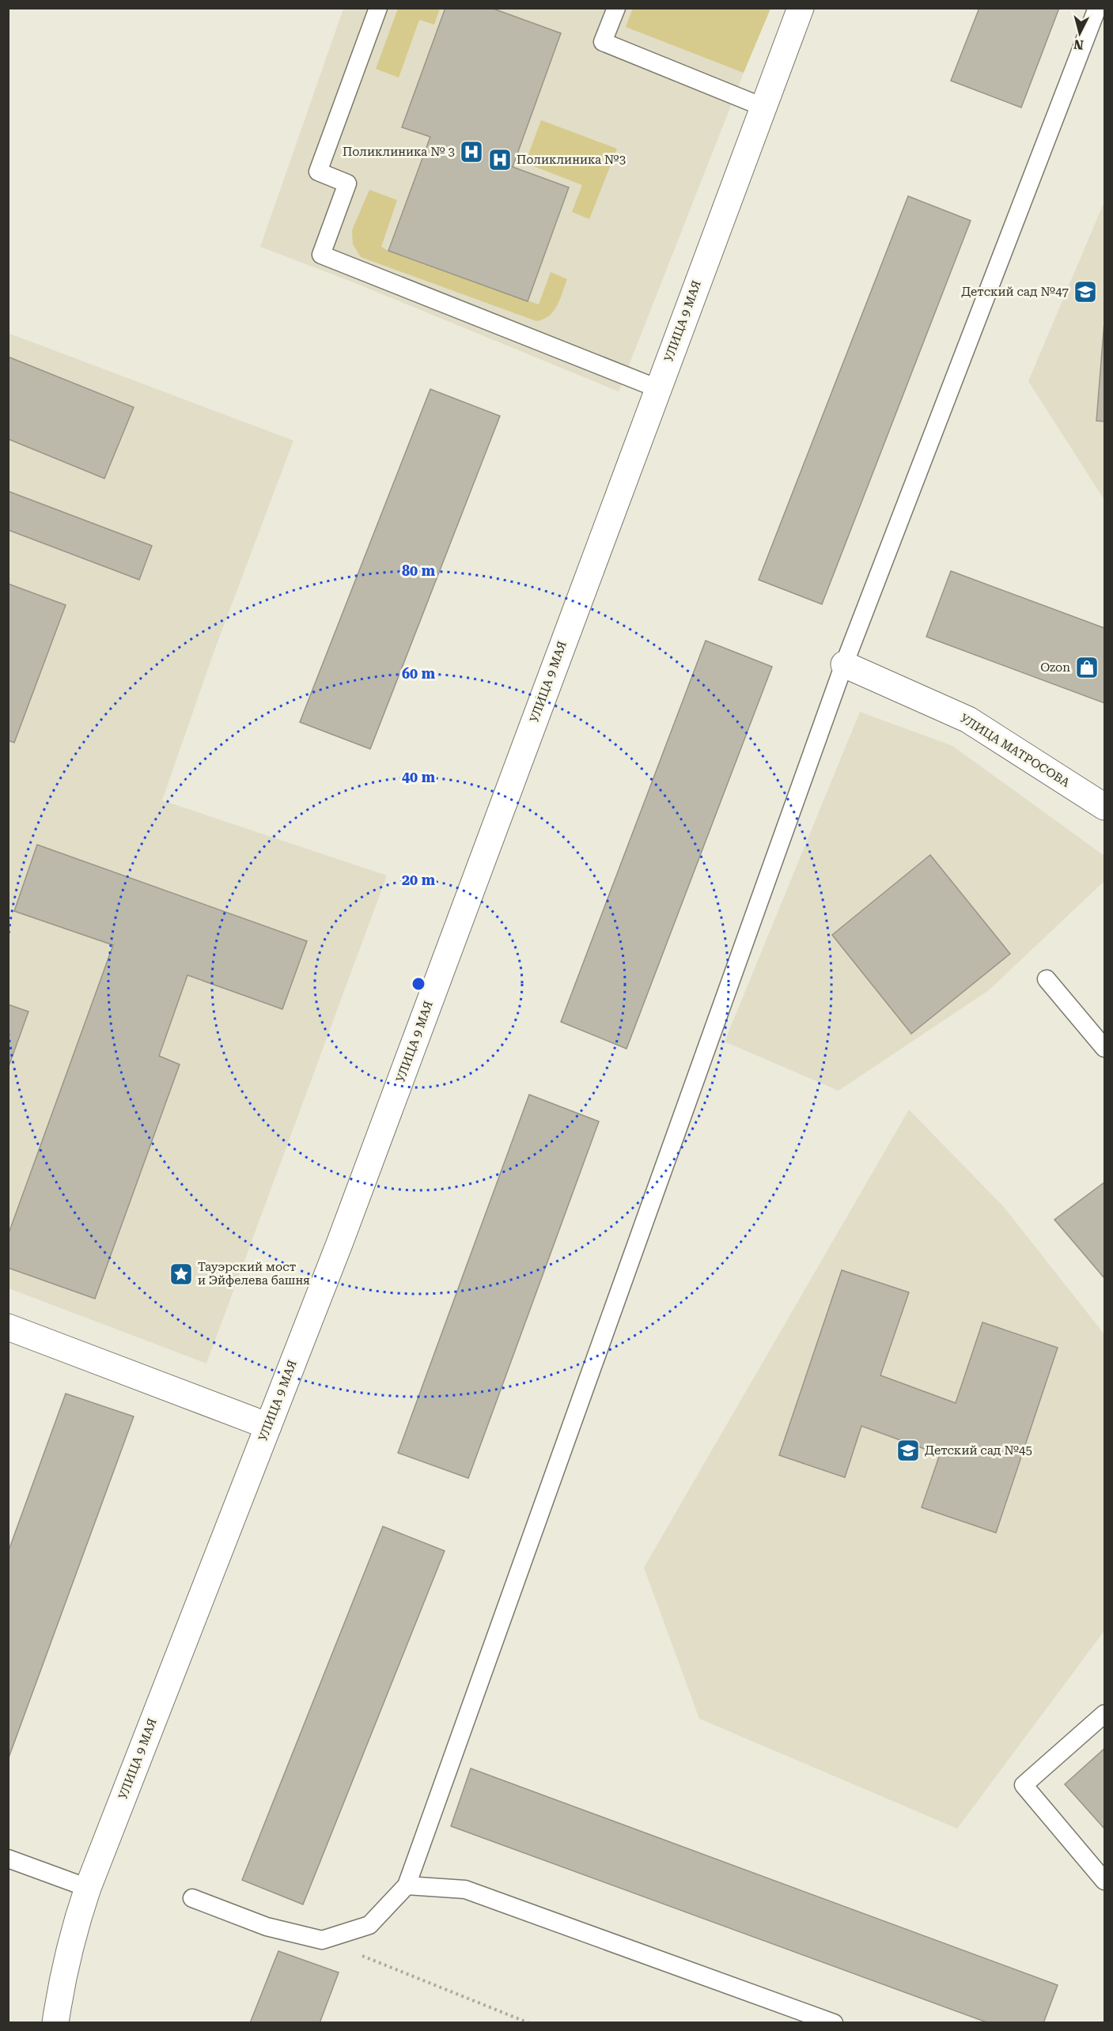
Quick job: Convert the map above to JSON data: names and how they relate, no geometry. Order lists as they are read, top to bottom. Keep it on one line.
{"streets":{"main road":["УЛИЦА 9 МАЯ","УЛИЦА МАТРОСОВА"]},"places":{"hospital":["Поликлиника № 3","Поликлиника №3"],"school or university":["Детский сад №47","Детский сад №45"],"shop":["Ozon"],"place":["Тауэрский мост и Эйфелева башня"]},"north":"bottom","rings":["80 m","60 m","40 m","20 m"]}
